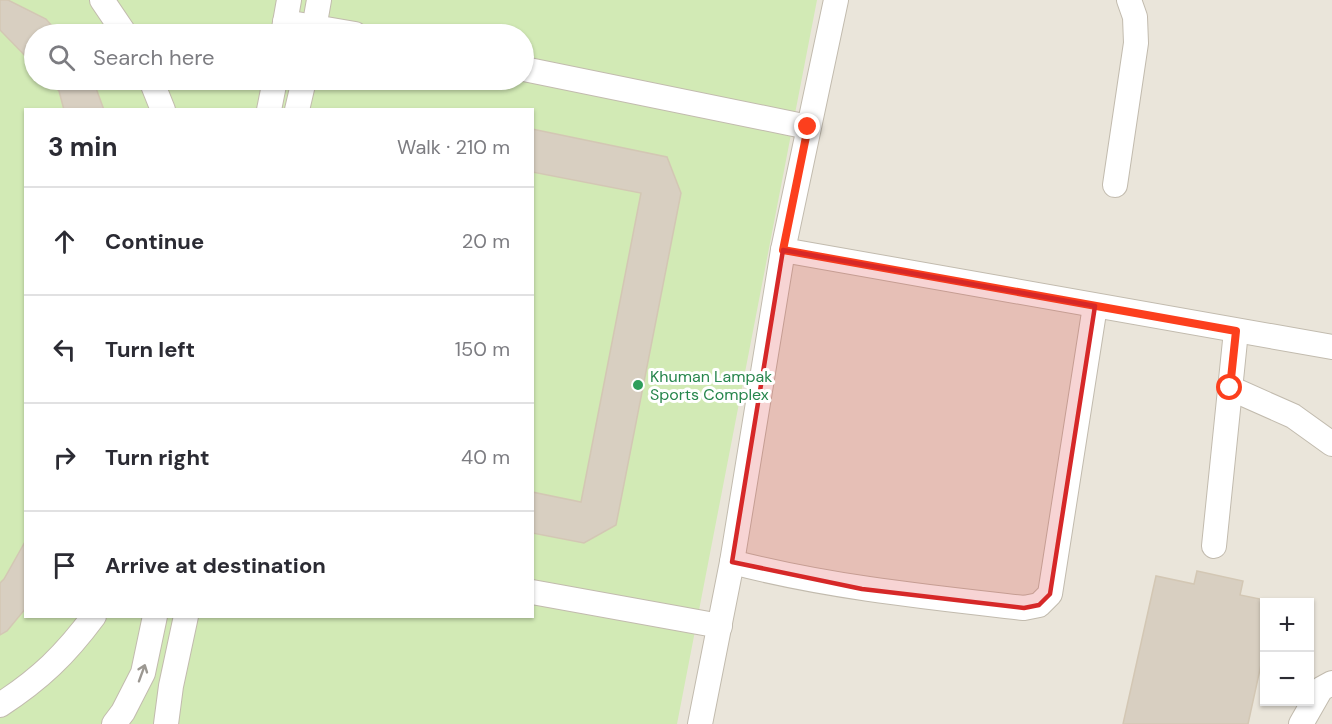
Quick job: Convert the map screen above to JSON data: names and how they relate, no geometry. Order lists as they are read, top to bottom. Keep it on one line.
{"places":["Khuman Lampak Sports Complex"],"page":{"search":"Search here","heading":["3 min","Walk · 210 m"],"list":[["Continue","20 m"],["Turn left","150 m"],["Turn right","40 m"],"Arrive at destination"],"map_buttons":["+","−"]}}
